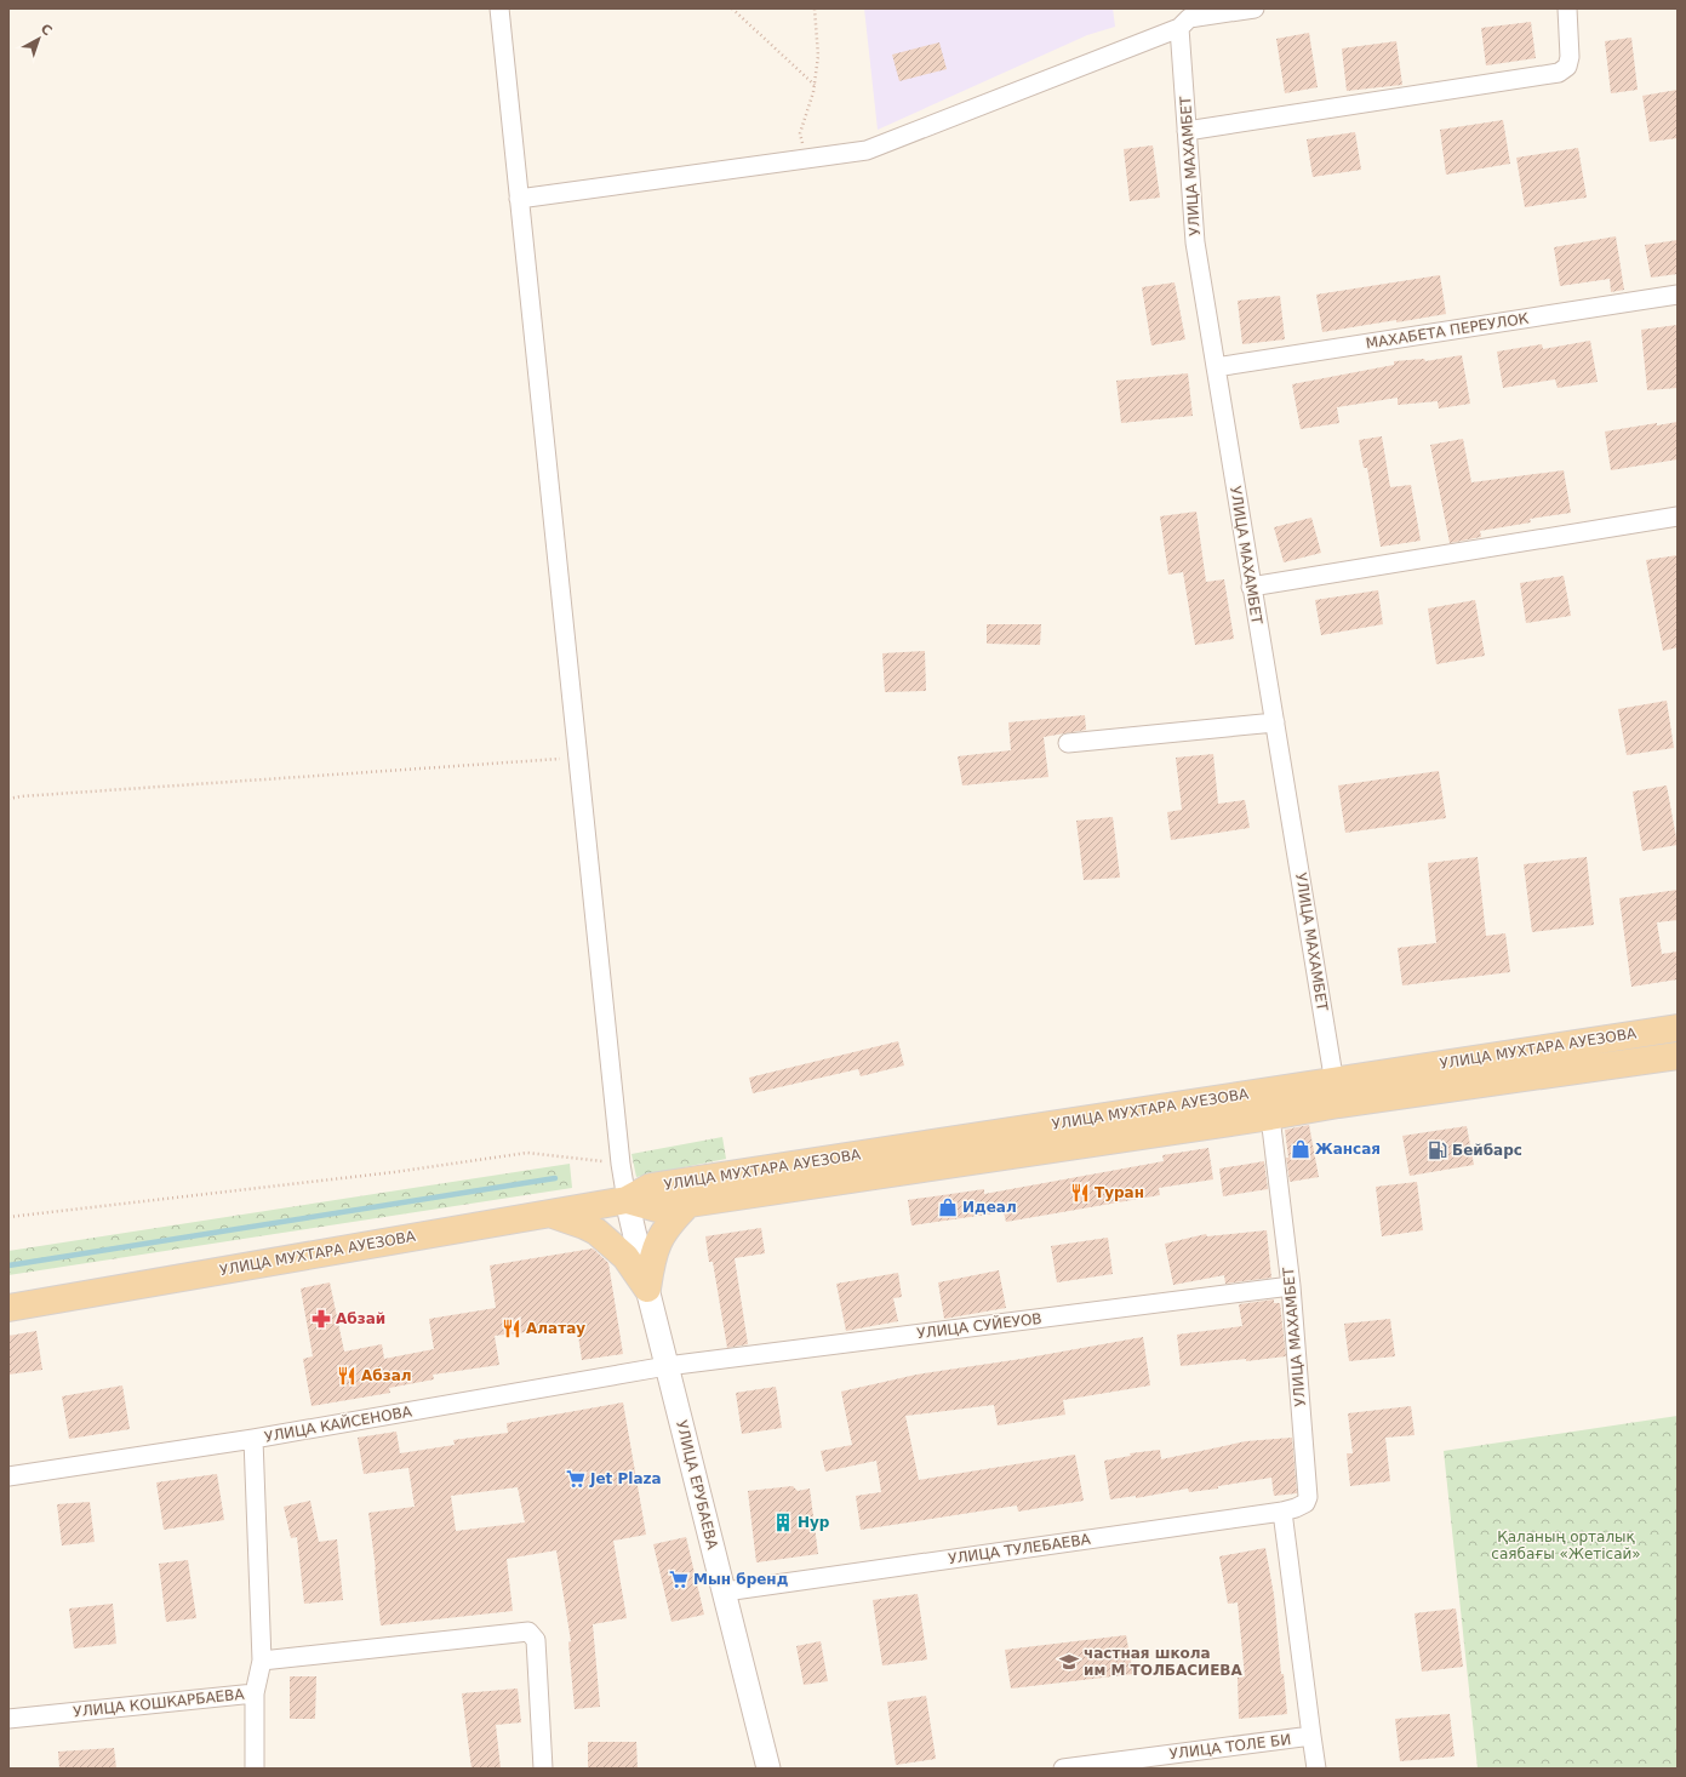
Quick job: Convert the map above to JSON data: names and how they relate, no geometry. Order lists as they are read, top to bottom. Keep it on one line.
{"streets":{"main road":["УЛИЦА МУХТАРА АУЕЗОВА"],"street":["УЛИЦА МАХАМБЕТ","МАХАБЕТА ПЕРЕУЛОК","УЛИЦА СУЙЕУОВ","УЛИЦА КАЙСЕНОВА","УЛИЦА ЕРУБАЕВА","УЛИЦА ТУЛЕБАЕВА","УЛИЦА КОШКАРБАЕВА","УЛИЦА ТОЛЕ БИ"]},"crossings":[["УЛИЦА МАХАМБЕТ","МАХАБЕТА ПЕРЕУЛОК"],["УЛИЦА МАХАМБЕТ","УЛИЦА МУХТАРА АУЕЗОВА"],["УЛИЦА МАХАМБЕТ","УЛИЦА СУЙЕУОВ"],["УЛИЦА МАХАМБЕТ","УЛИЦА ТУЛЕБАЕВА"],["УЛИЦА МУХТАРА АУЕЗОВА","УЛИЦА ЕРУБАЕВА"],["УЛИЦА СУЙЕУОВ","УЛИЦА КАЙСЕНОВА"],["УЛИЦА СУЙЕУОВ","УЛИЦА ЕРУБАЕВА"],["УЛИЦА КАЙСЕНОВА","УЛИЦА ЕРУБАЕВА"],["УЛИЦА КАЙСЕНОВА","УЛИЦА КОШКАРБАЕВА"],["УЛИЦА ЕРУБАЕВА","УЛИЦА ТУЛЕБАЕВА"]],"parks":["Қаланың орталық саябағы «Жетісай»"],"places":{"shop":["Жансая","Идеал"],"fuel station":["Бейбарс"],"restaurant":["Туран","Алатау","Абзал"],"pharmacy":["Абзай"],"supermarket":["Jet Plaza","Мын бренд"],"building":["Нур"],"school or university":["частная школа им М ТОЛБАСИЕВА"]},"north":"top right"}
